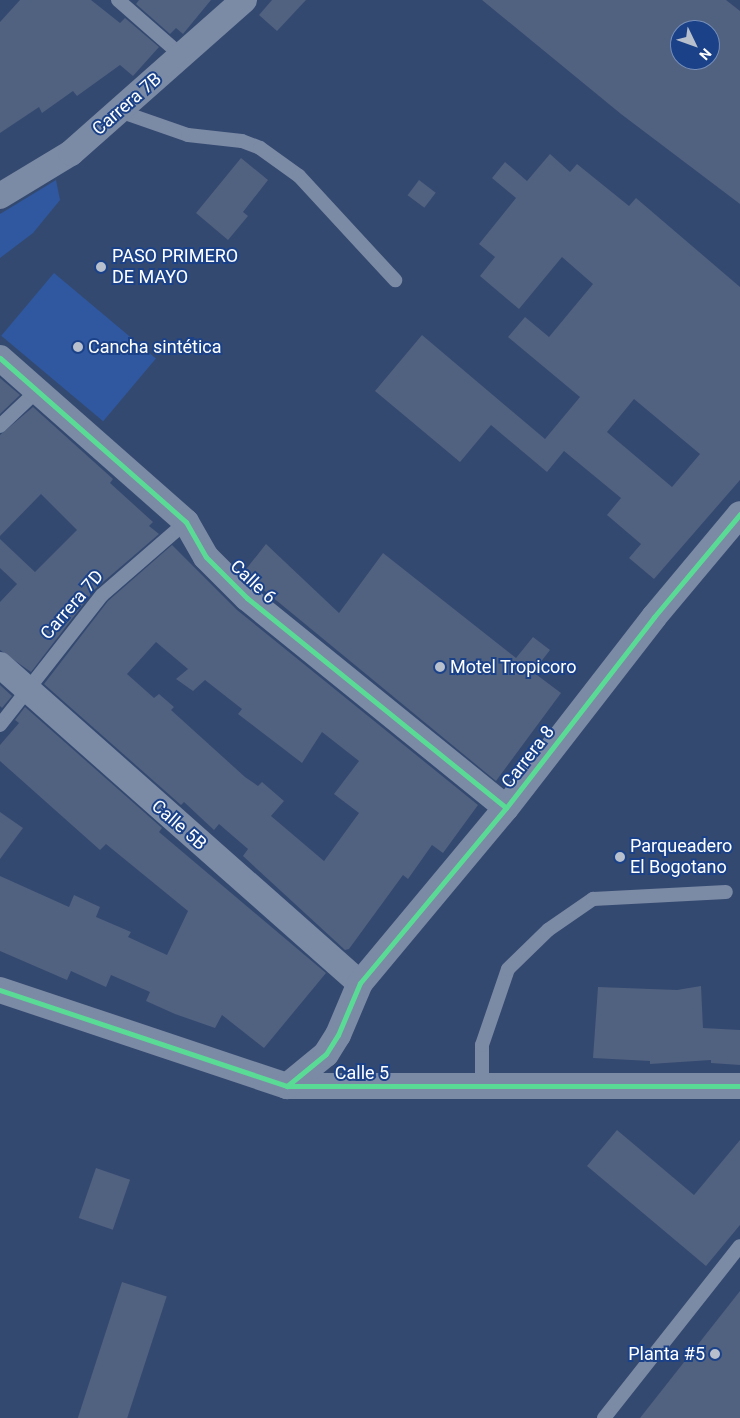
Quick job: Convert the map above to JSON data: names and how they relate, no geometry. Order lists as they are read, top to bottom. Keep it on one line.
{"streets":{"street":["Carrera 7B","Calle 6","Carrera 8","Calle 5B","Calle 5"],"lane":["Carrera 7D"]},"crossings":[["Calle 6","Carrera 7D"],["Calle 6","Carrera 8"],["Carrera 7D","Calle 5B"],["Carrera 8","Calle 5B"],["Carrera 8","Calle 5"]],"places":["PASO PRIMERO DE MAYO","Cancha sintética","Motel Tropicoro","Parqueadero El Bogotano","Planta #5"],"north":"bottom right"}
